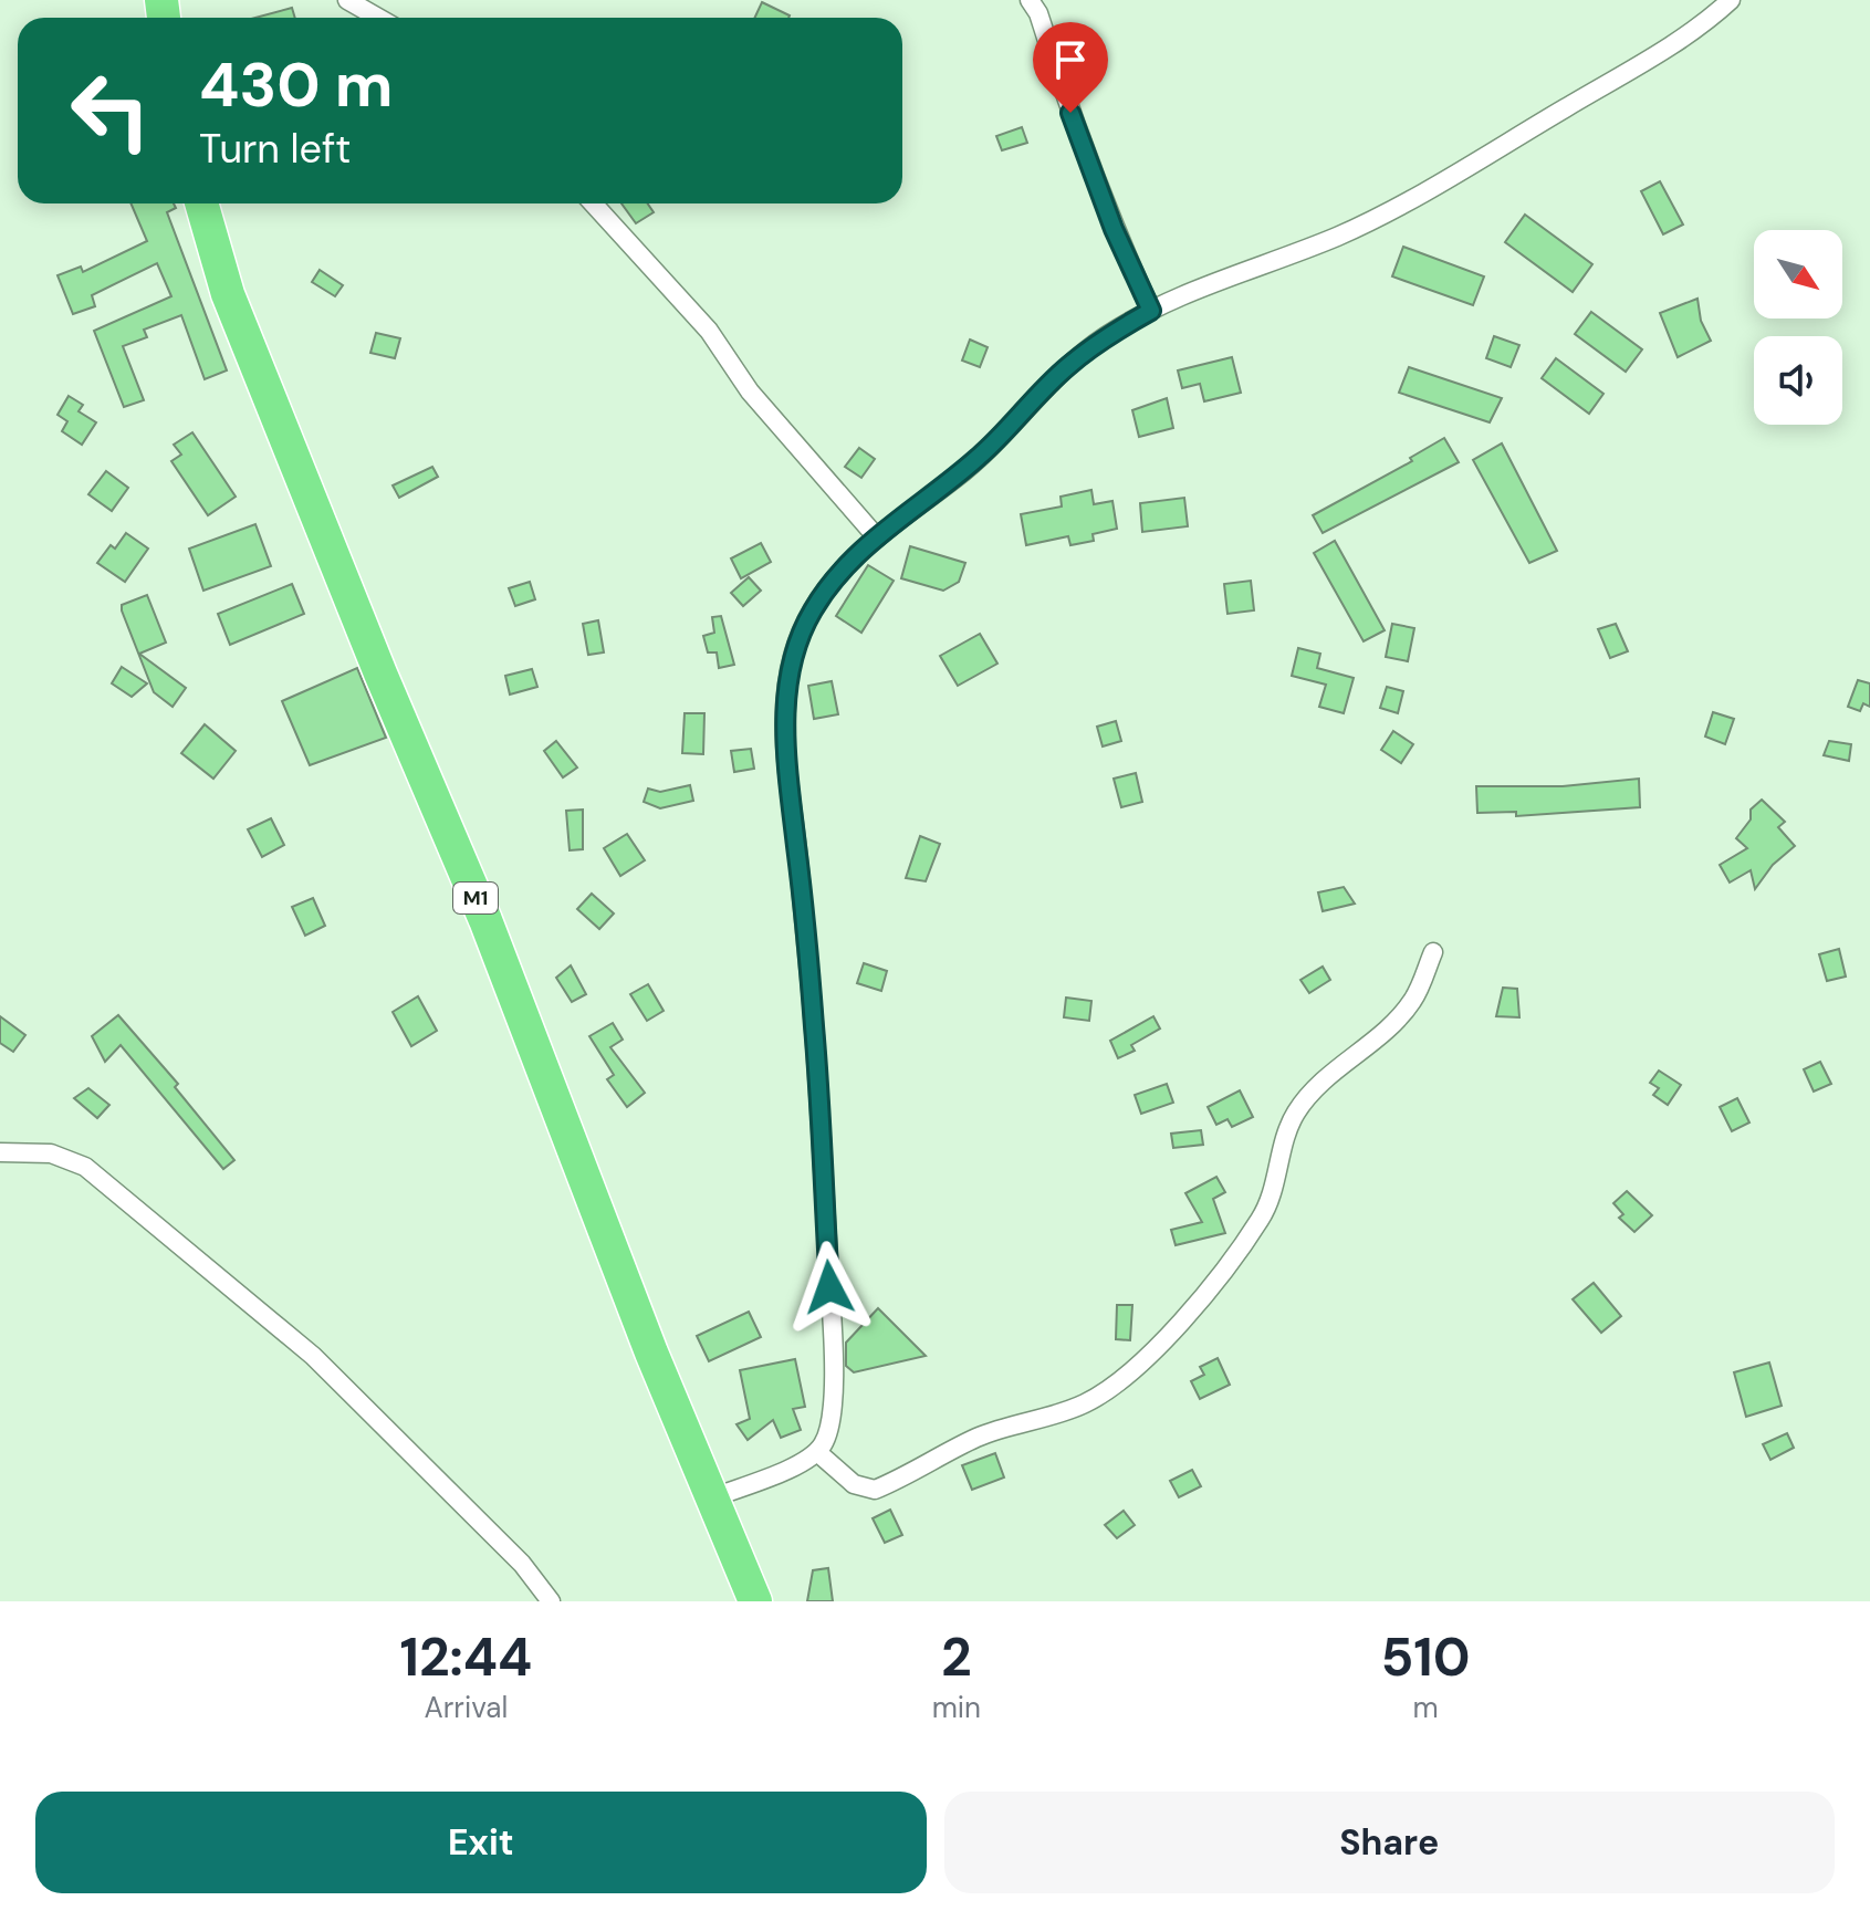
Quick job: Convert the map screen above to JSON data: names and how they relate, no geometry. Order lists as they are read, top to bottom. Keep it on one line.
{"streets":{"highway":["M1"]},"north":"bottom right","page":{"turn":["430 m","Turn left"],"eta":["12:44","Arrival","2","min","510","m"],"buttons":["Exit","Share"]}}
